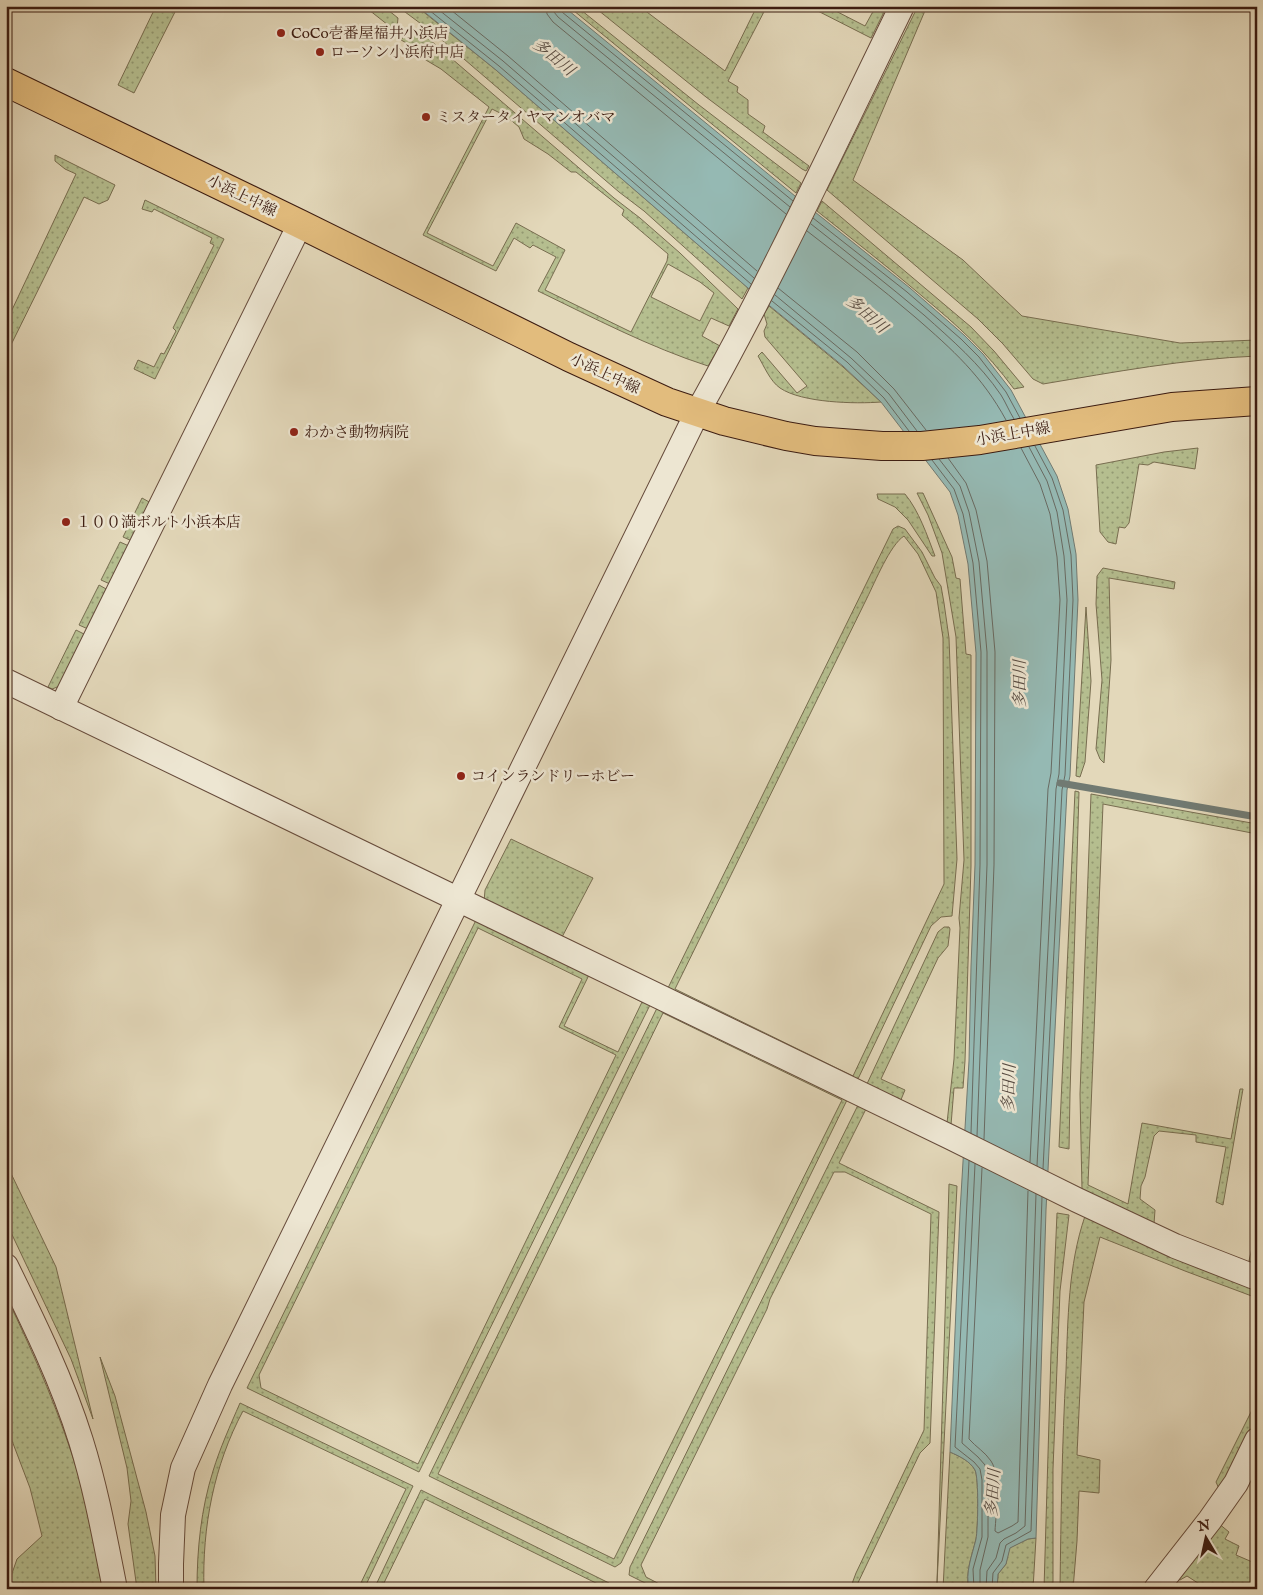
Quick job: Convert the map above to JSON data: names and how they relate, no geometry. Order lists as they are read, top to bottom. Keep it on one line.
{"streets":{"main road":["小浜上中線"]},"water":["多田川"],"places":["CoCo壱番屋福井小浜店","ローソン小浜府中店","ミスタータイヤマンオバマ","わかさ動物病院","１００満ボルト小浜本店","コインランドリーホビー"],"north":"top"}
